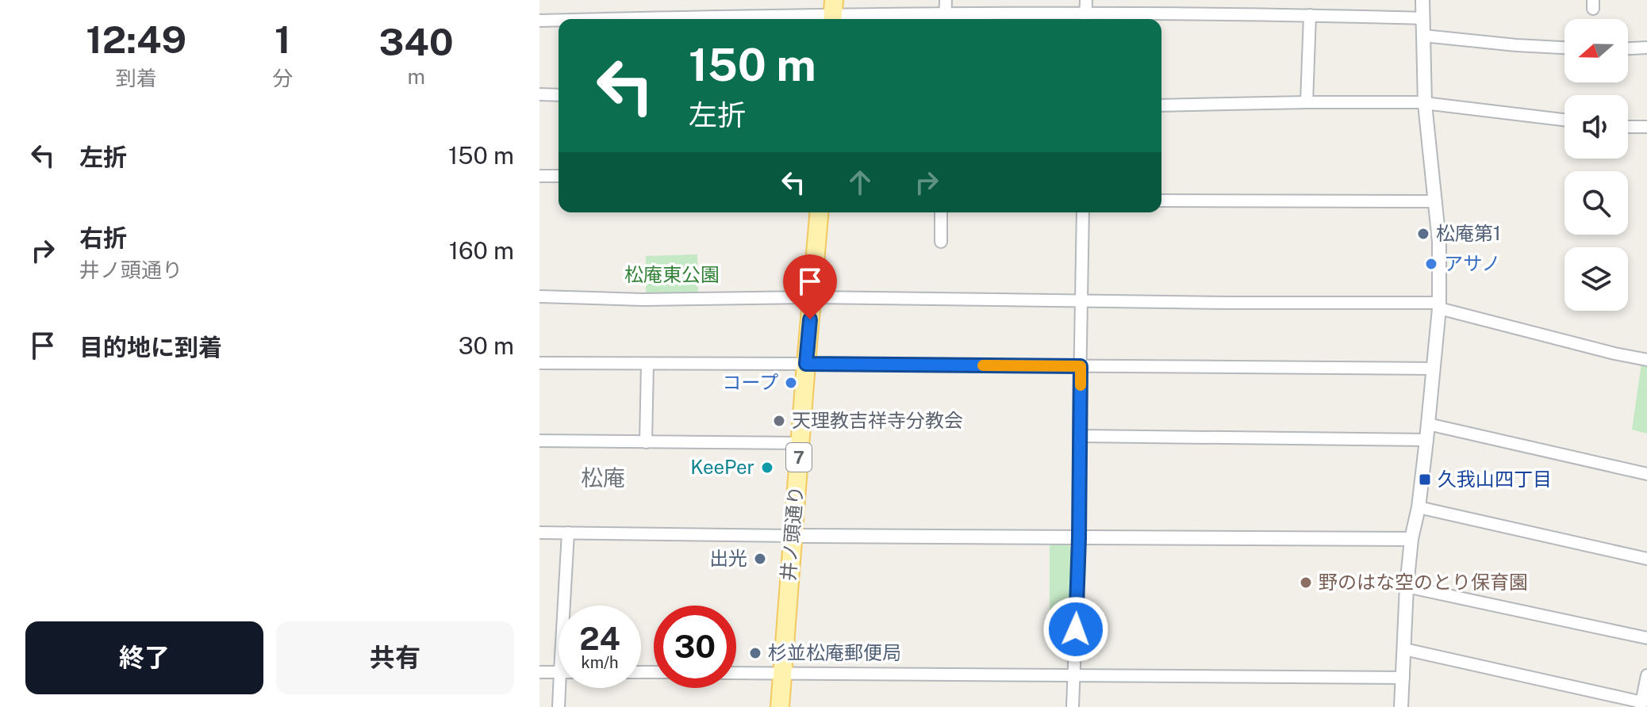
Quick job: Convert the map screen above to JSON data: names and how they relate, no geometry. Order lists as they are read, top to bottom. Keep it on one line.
{"streets":{"main road":["7","井ノ頭通り"]},"districts":["松庵"],"parks":["松庵東公園"],"places":{"other":["松庵第1","アサノ","コープ","天理教吉祥寺分教会","KeePer","出光","野のはな空のとり保育園","杉並松庵郵便局"],"transit":["久我山四丁目"]},"north":"left","page":{"eta":["12:49","到着","1","分","340","m"],"turn":["150 m","左折"],"list":[{"name":"左折","value":"150 m"},{"name":"右折","note":"井ノ頭通り","value":"160 m"},{"name":"目的地に到着","value":"30 m"}],"speed":"24 km/h","limit":"30","buttons":["終了","共有"]}}
